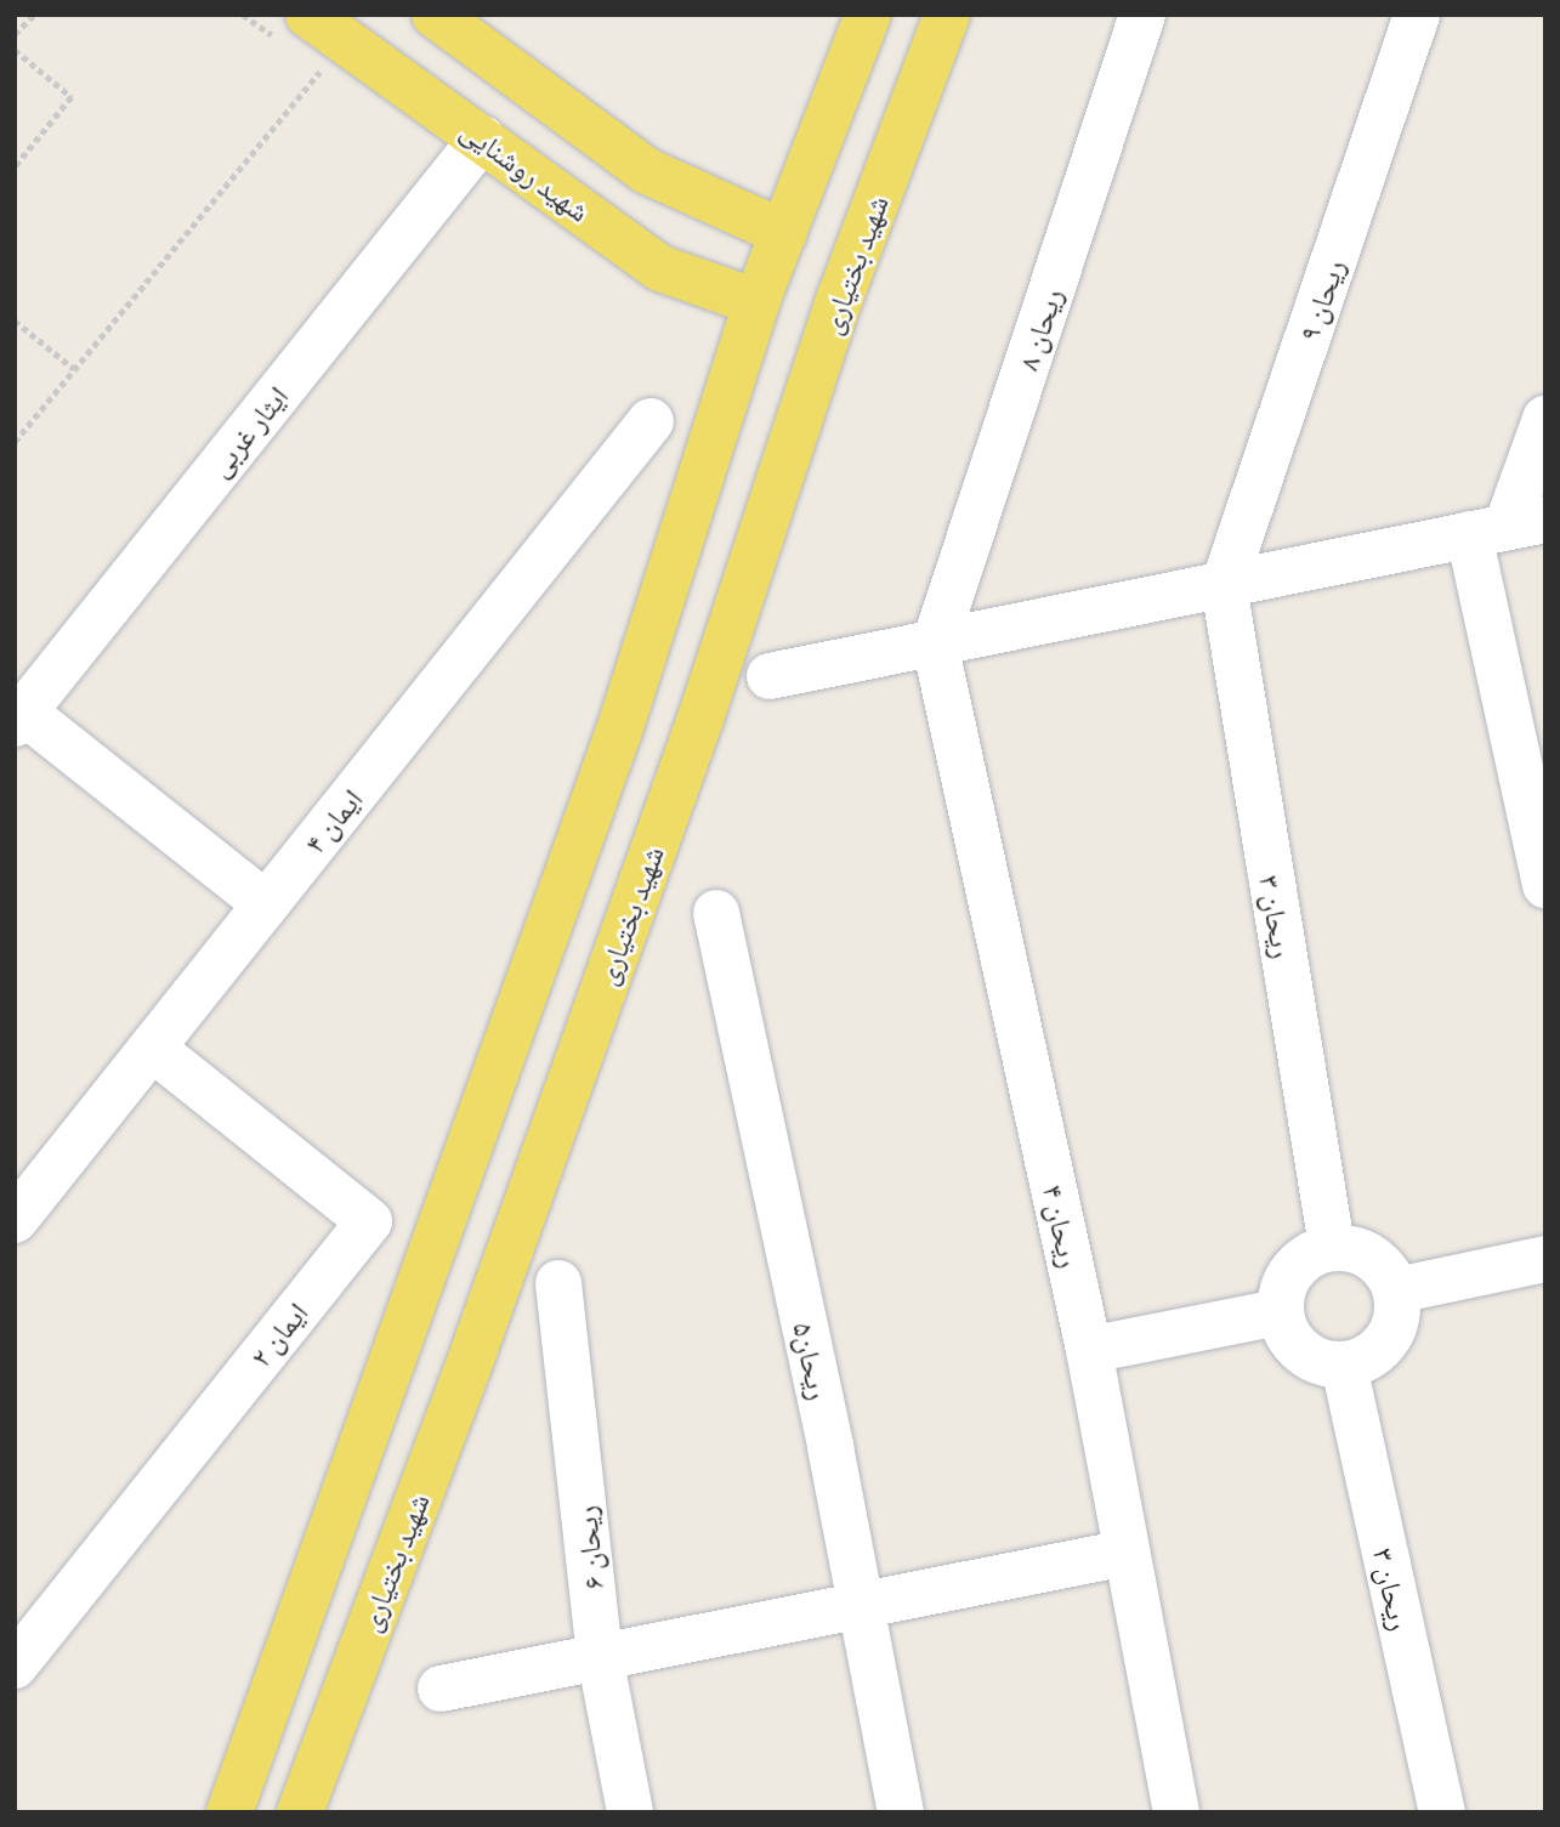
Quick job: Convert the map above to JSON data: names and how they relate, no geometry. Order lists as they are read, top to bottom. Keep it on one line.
{"streets":{"main road":["شهید روشنایی","شهید بختیاری"],"street":["ریحان ۹","ریحان ۸","ایثار غربی","ایمان ۴","ریحان ۳","ریحان ۴","ایمان ۲","ریحان۵","ریحان ۶"]},"crossings":[["شهید روشنایی","ایثار غربی"],["ریحان ۹","ریحان ۳"],["ریحان ۸","ریحان ۴"],["ایمان ۴","ایمان ۲"]]}
